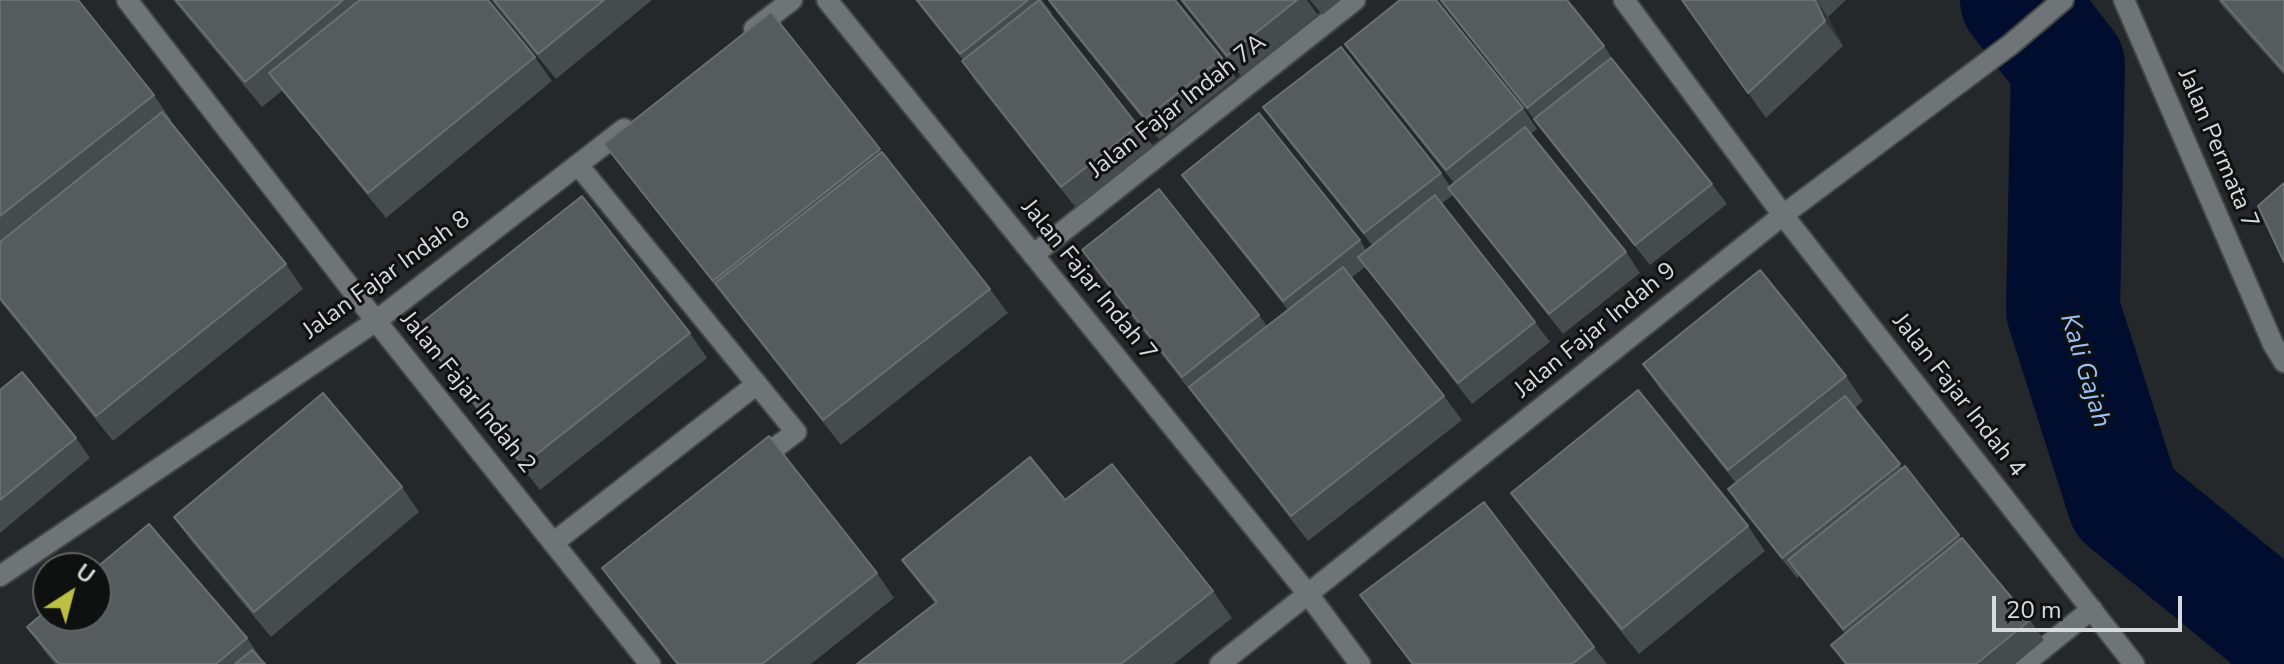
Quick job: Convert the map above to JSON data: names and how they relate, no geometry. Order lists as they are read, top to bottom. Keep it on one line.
{"streets":{"street":["Jalan Fajar Indah 7A","Jalan Permata 7","Jalan Fajar Indah 8","Jalan Fajar Indah 7","Jalan Fajar Indah 9","Jalan Fajar Indah 2","Jalan Fajar Indah 4"]},"crossings":[["Jalan Fajar Indah 7A","Jalan Fajar Indah 7"],["Jalan Fajar Indah 8","Jalan Fajar Indah 2"],["Jalan Fajar Indah 7","Jalan Fajar Indah 9"],["Jalan Fajar Indah 9","Jalan Fajar Indah 4"]],"water":["Kali Gajah"],"scale_bar":"20 m","north":"top right"}
